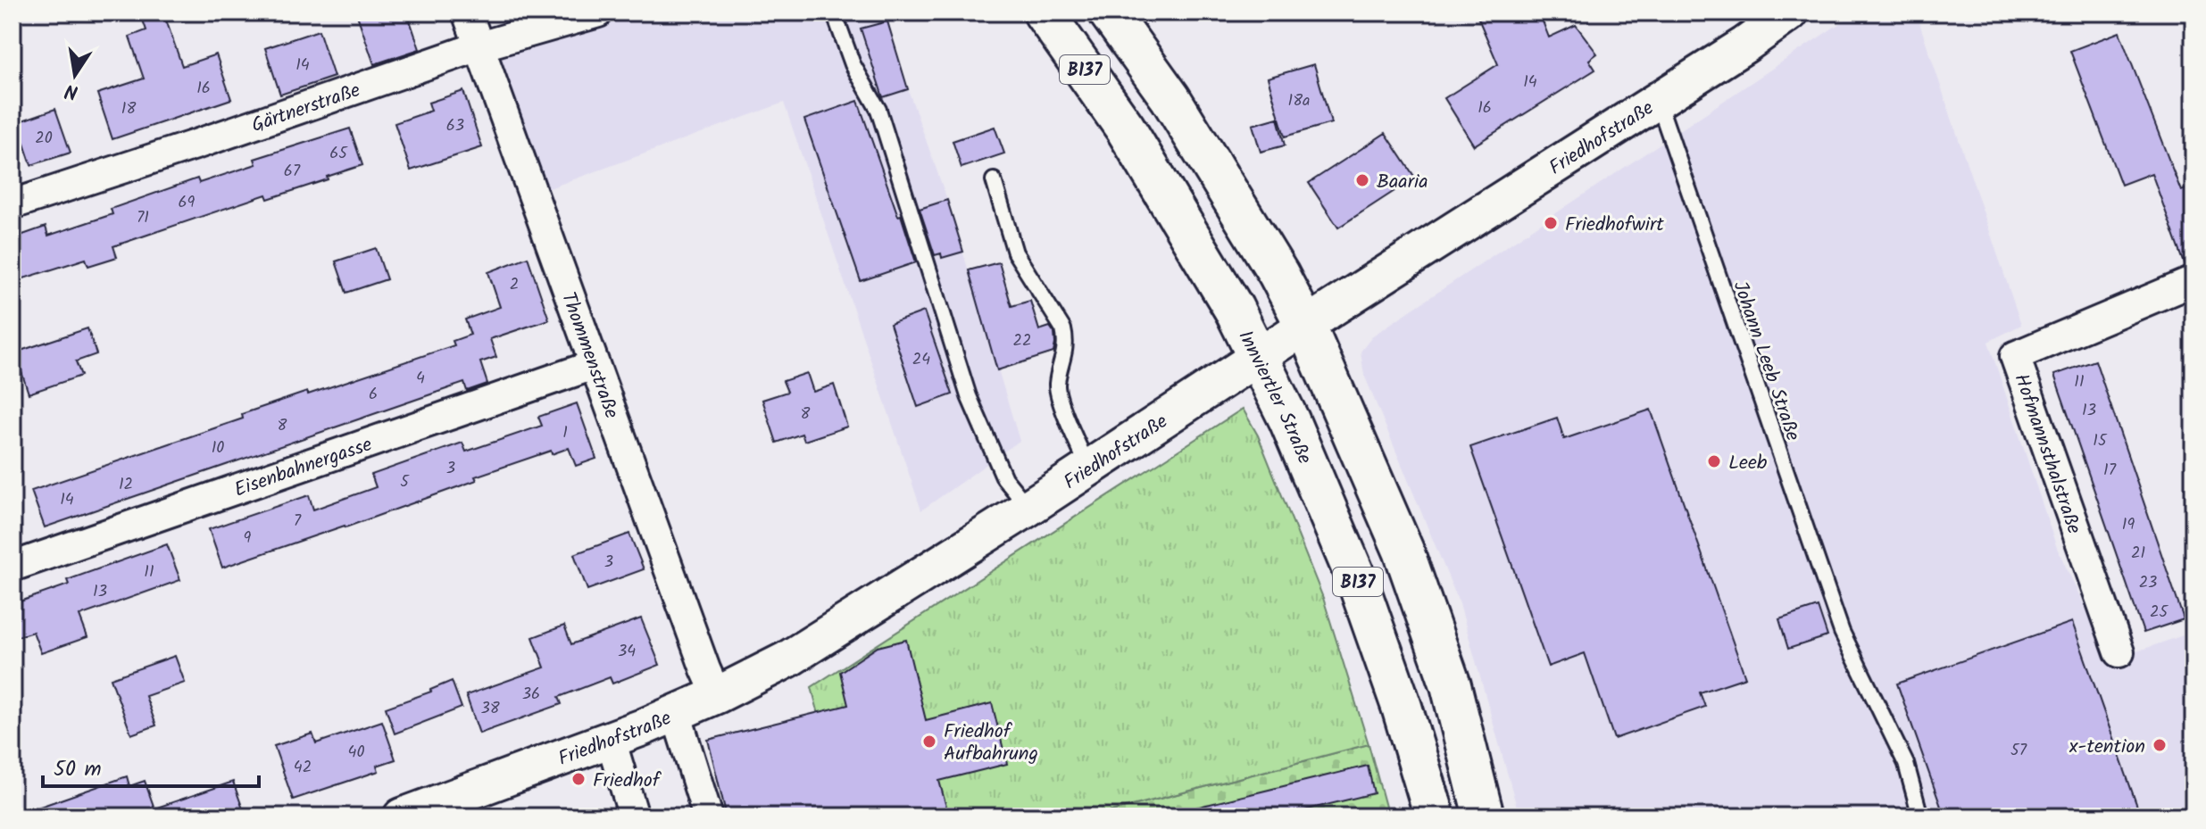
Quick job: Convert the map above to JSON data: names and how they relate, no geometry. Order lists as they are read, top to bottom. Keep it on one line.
{"streets":{"main road":["B137","Innviertler Straße"],"street":["Gärtnerstraße","Friedhofstraße","Thommenstraße","Hofmannsthalstraße","Eisenbahnergasse"],"lane":["Johann Leeb Straße"]},"crossings":[["B137","Friedhofstraße"],["Gärtnerstraße","Thommenstraße"],["Friedhofstraße","Thommenstraße"],["Friedhofstraße","Johann Leeb Straße"],["Friedhofstraße","Innviertler Straße"],["Thommenstraße","Eisenbahnergasse"]],"places":["Baaria","Friedhofwirt","Leeb","Friedhof Aufbahrung","x-tention","Friedhof"],"house_numbers":["14","14","16","18a","16","18","63","20","65","67","69","71","2","22","24","4","11","6","13","8","8","1","15","10","3","17","5","12","14","7","19","9","21","3","11","23","13","25","34","36","38","57","40","42"],"scale_bar":"50 m","north":"bottom"}
